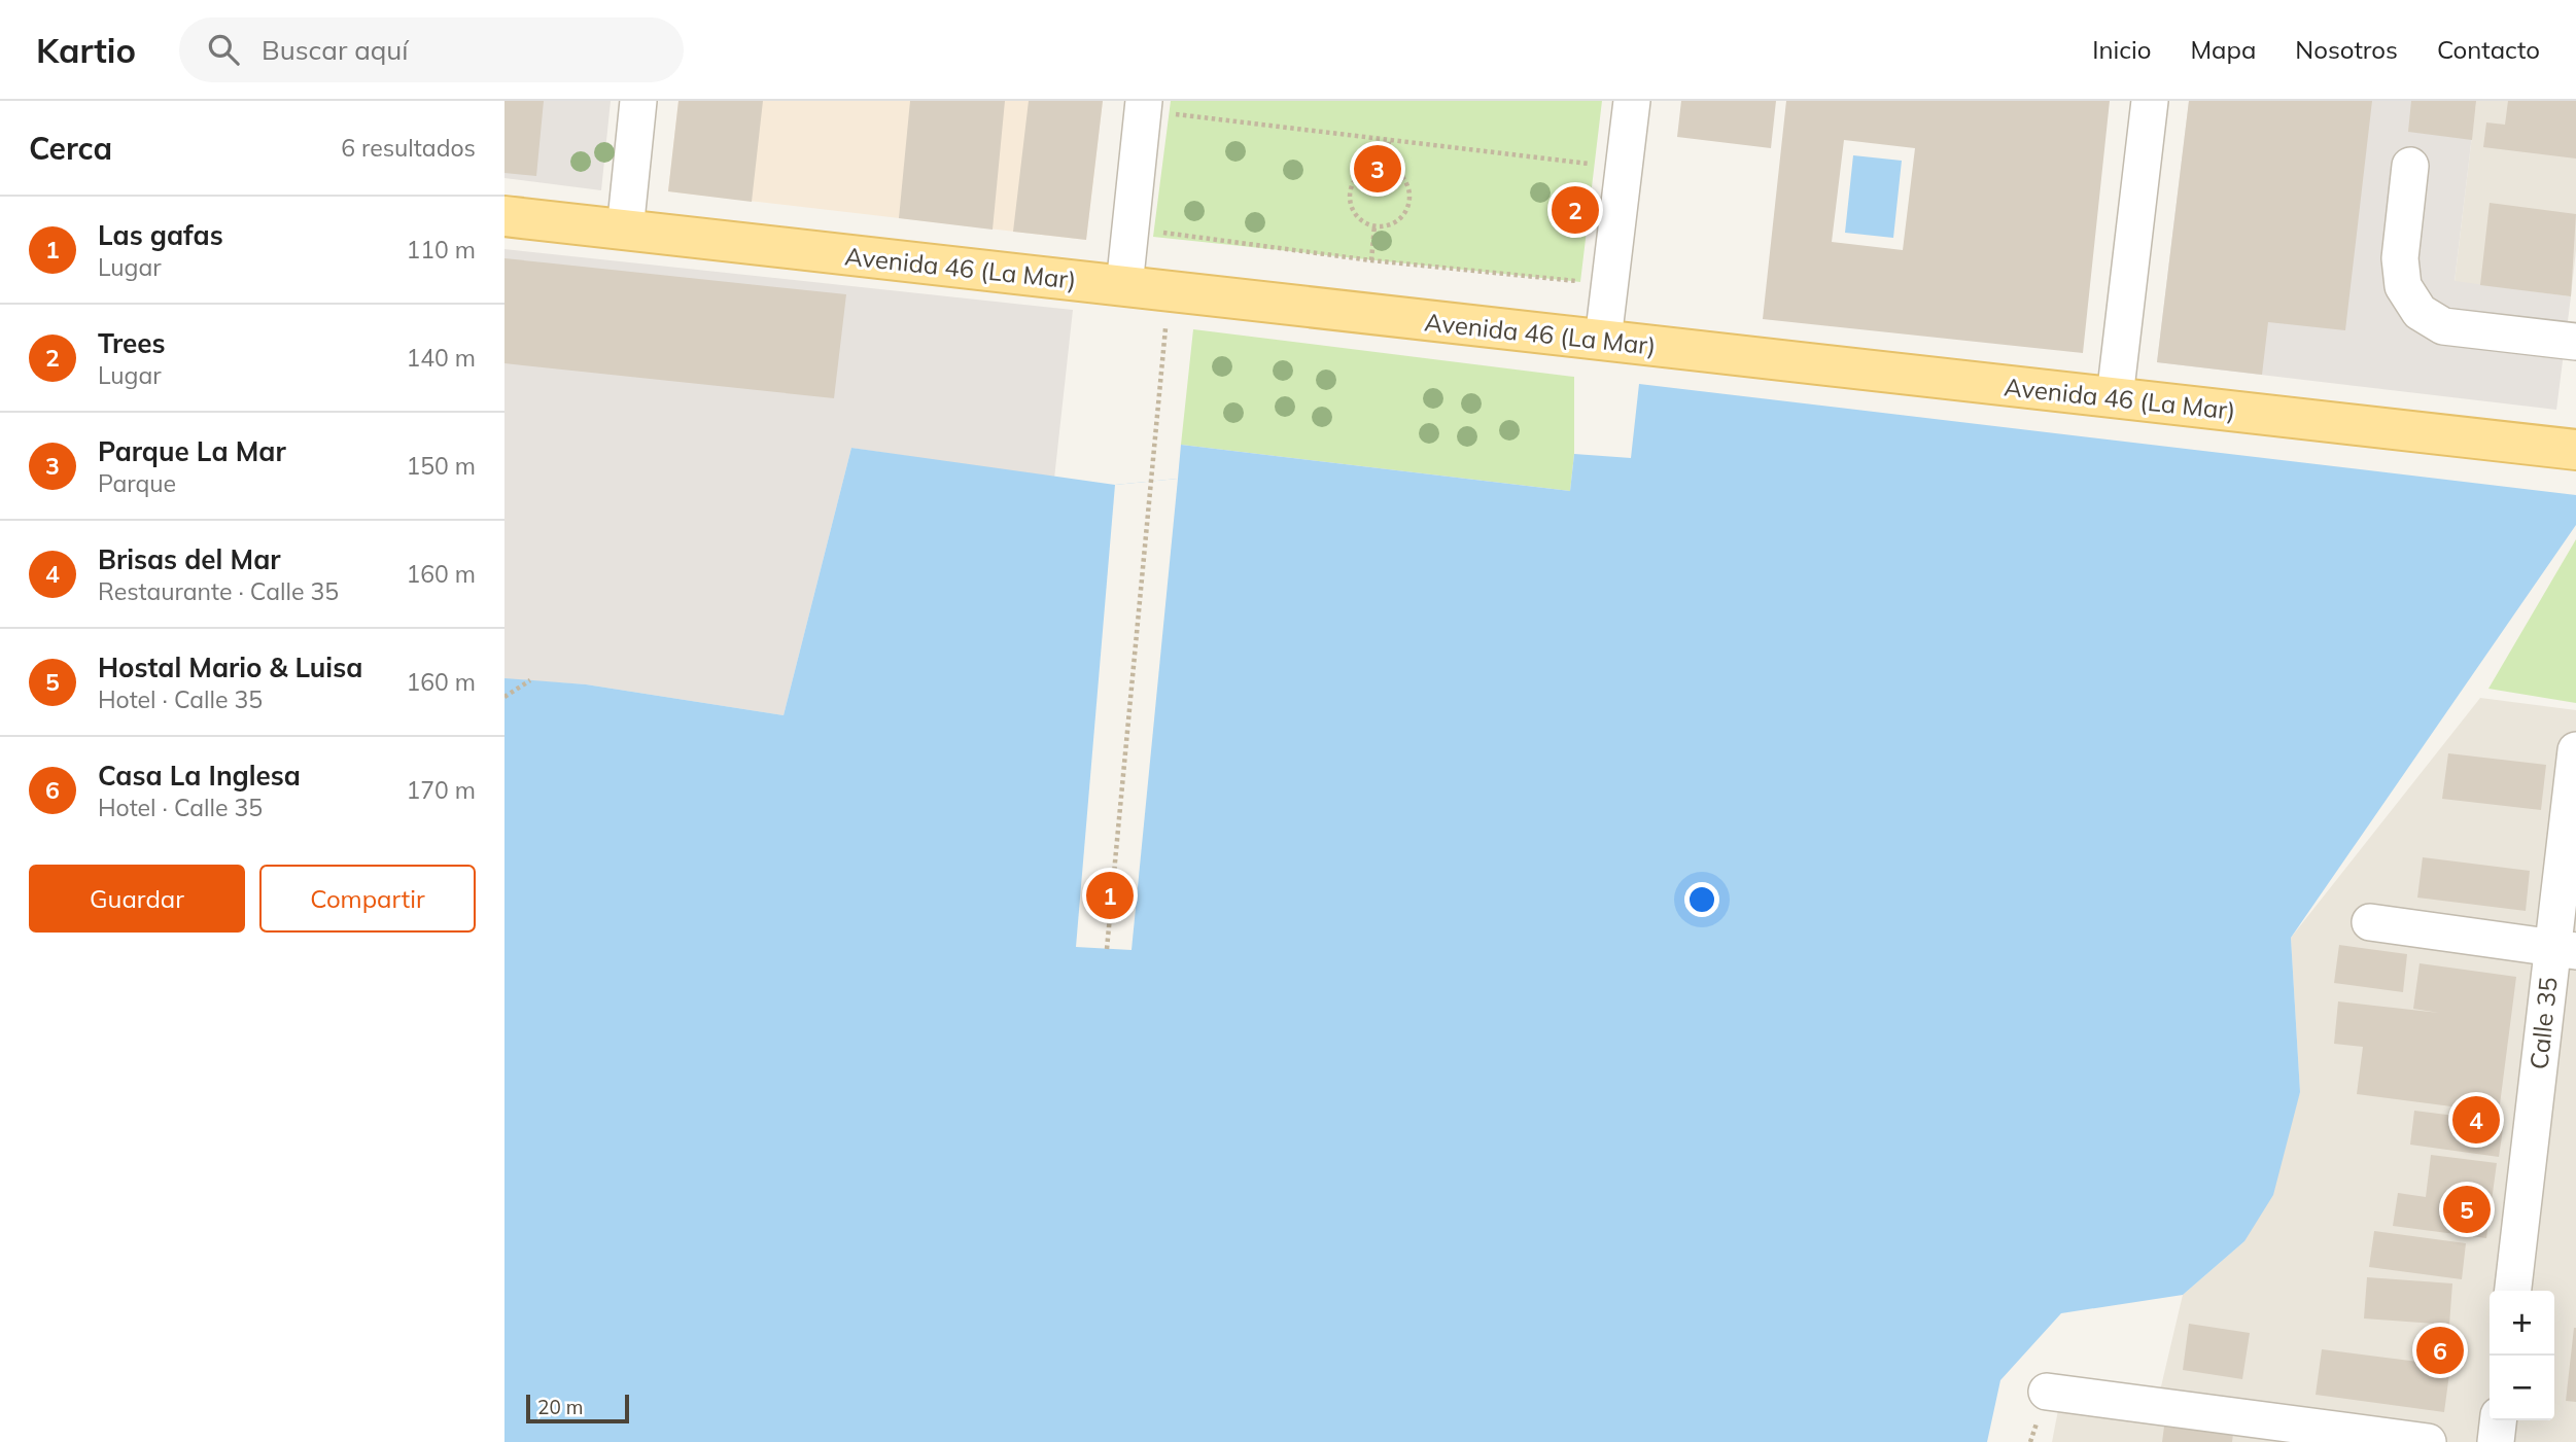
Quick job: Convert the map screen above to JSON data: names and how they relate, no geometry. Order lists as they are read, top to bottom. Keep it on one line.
{"streets":{"main road":["Avenida 46 (La Mar)"],"street":["Calle 35"]},"scale_bar":"20 m","page":{"header":"Kartio","search":"Buscar aquí","nav":["Inicio","Mapa","Nosotros","Contacto"],"heading":["Cerca","6 resultados"],"pins":["3","2","1","4","5","6"],"list":[{"mark":"1","name":"Las gafas","note":"Lugar","value":"110 m"},{"mark":"2","name":"Trees","note":"Lugar","value":"140 m"},{"mark":"3","name":"Parque La Mar","note":"Parque","value":"150 m"},{"mark":"4","name":"Brisas del Mar","note":"Restaurante · Calle 35","value":"160 m"},{"mark":"5","name":"Hostal Mario & Luisa","note":"Hotel · Calle 35","value":"160 m"},{"mark":"6","name":"Casa La Inglesa","note":"Hotel · Calle 35","value":"170 m"}],"buttons":["Guardar","Compartir"],"map_buttons":["+","−"],"scale":"20 m"}}
